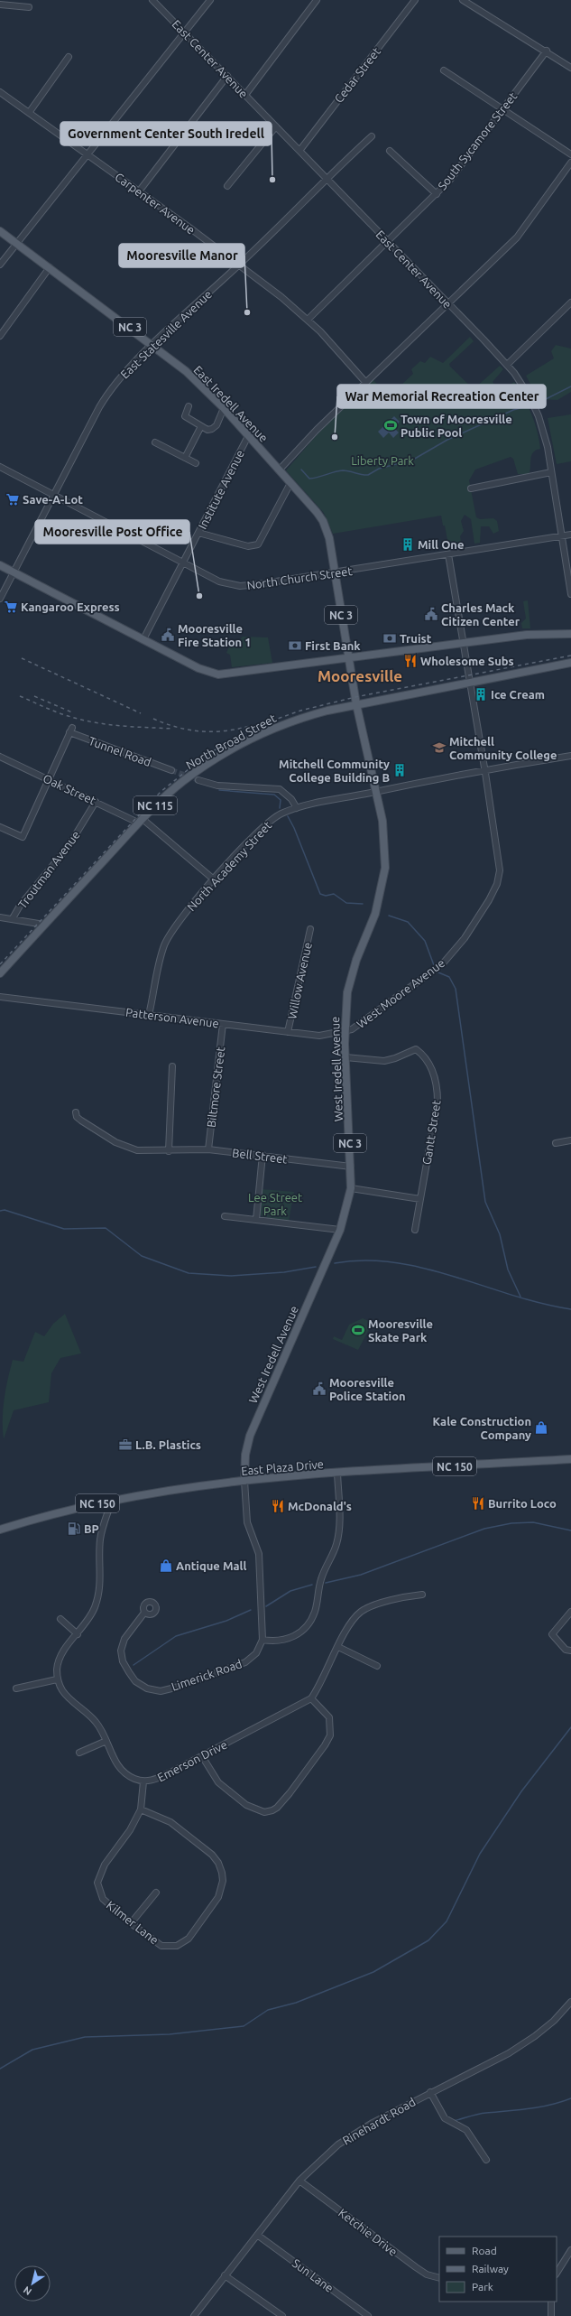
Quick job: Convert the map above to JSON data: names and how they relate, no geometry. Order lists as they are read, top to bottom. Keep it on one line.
{"streets":{"main road":["NC 3","East Iredell Avenue","North Broad Street","NC 115","West Iredell Avenue","NC 150","East Plaza Drive"],"street":["East Center Avenue","Cedar Street","South Sycamore Street","Carpenter Avenue","East Statesville Avenue","Institute Avenue","North Church Street","Tunnel Road","Oak Street","North Academy Street","Troutman Avenue","Willow Avenue","West Moore Avenue","Patterson Avenue","Biltmore Street","Gantt Street","Bell Street","Limerick Road","Emerson Drive","Kilmer Lane","Rinehardt Road","Ketchie Drive","Sun Lane"]},"crossings":[["East Center Avenue","Cedar Street"],["East Center Avenue","South Sycamore Street"],["East Center Avenue","East Statesville Avenue"],["East Center Avenue","North Church Street"],["South Sycamore Street","Carpenter Avenue"],["Carpenter Avenue","East Statesville Avenue"],["East Statesville Avenue","East Iredell Avenue"],["East Statesville Avenue","North Church Street"],["East Iredell Avenue","Institute Avenue"],["East Iredell Avenue","North Church Street"],["East Iredell Avenue","West Iredell Avenue"],["Institute Avenue","North Church Street"],["North Church Street","West Moore Avenue"],["North Broad Street","Oak Street"],["North Broad Street","West Moore Avenue"],["North Broad Street","West Iredell Avenue"],["Tunnel Road","Oak Street"],["Oak Street","North Academy Street"],["Oak Street","Troutman Avenue"],["North Academy Street","West Moore Avenue"],["North Academy Street","Patterson Avenue"],["North Academy Street","West Iredell Avenue"],["Willow Avenue","Patterson Avenue"],["West Moore Avenue","Patterson Avenue"],["West Moore Avenue","West Iredell Avenue"],["Patterson Avenue","West Iredell Avenue"],["Patterson Avenue","Biltmore Street"],["West Iredell Avenue","Gantt Street"],["West Iredell Avenue","Bell Street"],["West Iredell Avenue","East Plaza Drive"],["West Iredell Avenue","Limerick Road"],["Biltmore Street","Bell Street"],["Emerson Drive","Kilmer Lane"],["Rinehardt Road","Ketchie Drive"],["Rinehardt Road","Sun Lane"]],"districts":["Mooresville"],"parks":["Liberty Park","Lee Street Park"],"places":{"other":["Government Center South Iredell","Mooresville Manor","War Memorial Recreation Center","Mooresville Post Office"],"sports":["Town of Mooresville Public Pool","Mooresville Skate Park"],"supermarket":["Save-A-Lot","Kangaroo Express"],"building":["Mill One","Ice Cream","Mitchell Community College Building B"],"public building":["Charles Mack Citizen Center","Mooresville Fire Station 1","Mooresville Police Station"],"bank":["Truist","First Bank"],"restaurant":["Wholesome Subs","Burrito Loco","McDonald's"],"school or university":["Mitchell Community College"],"shop":["Kale Construction Company","Antique Mall"],"office":["L.B. Plastics"],"fuel station":["BP"]},"legend":["Road","Railway","Park"],"north":"bottom left"}
